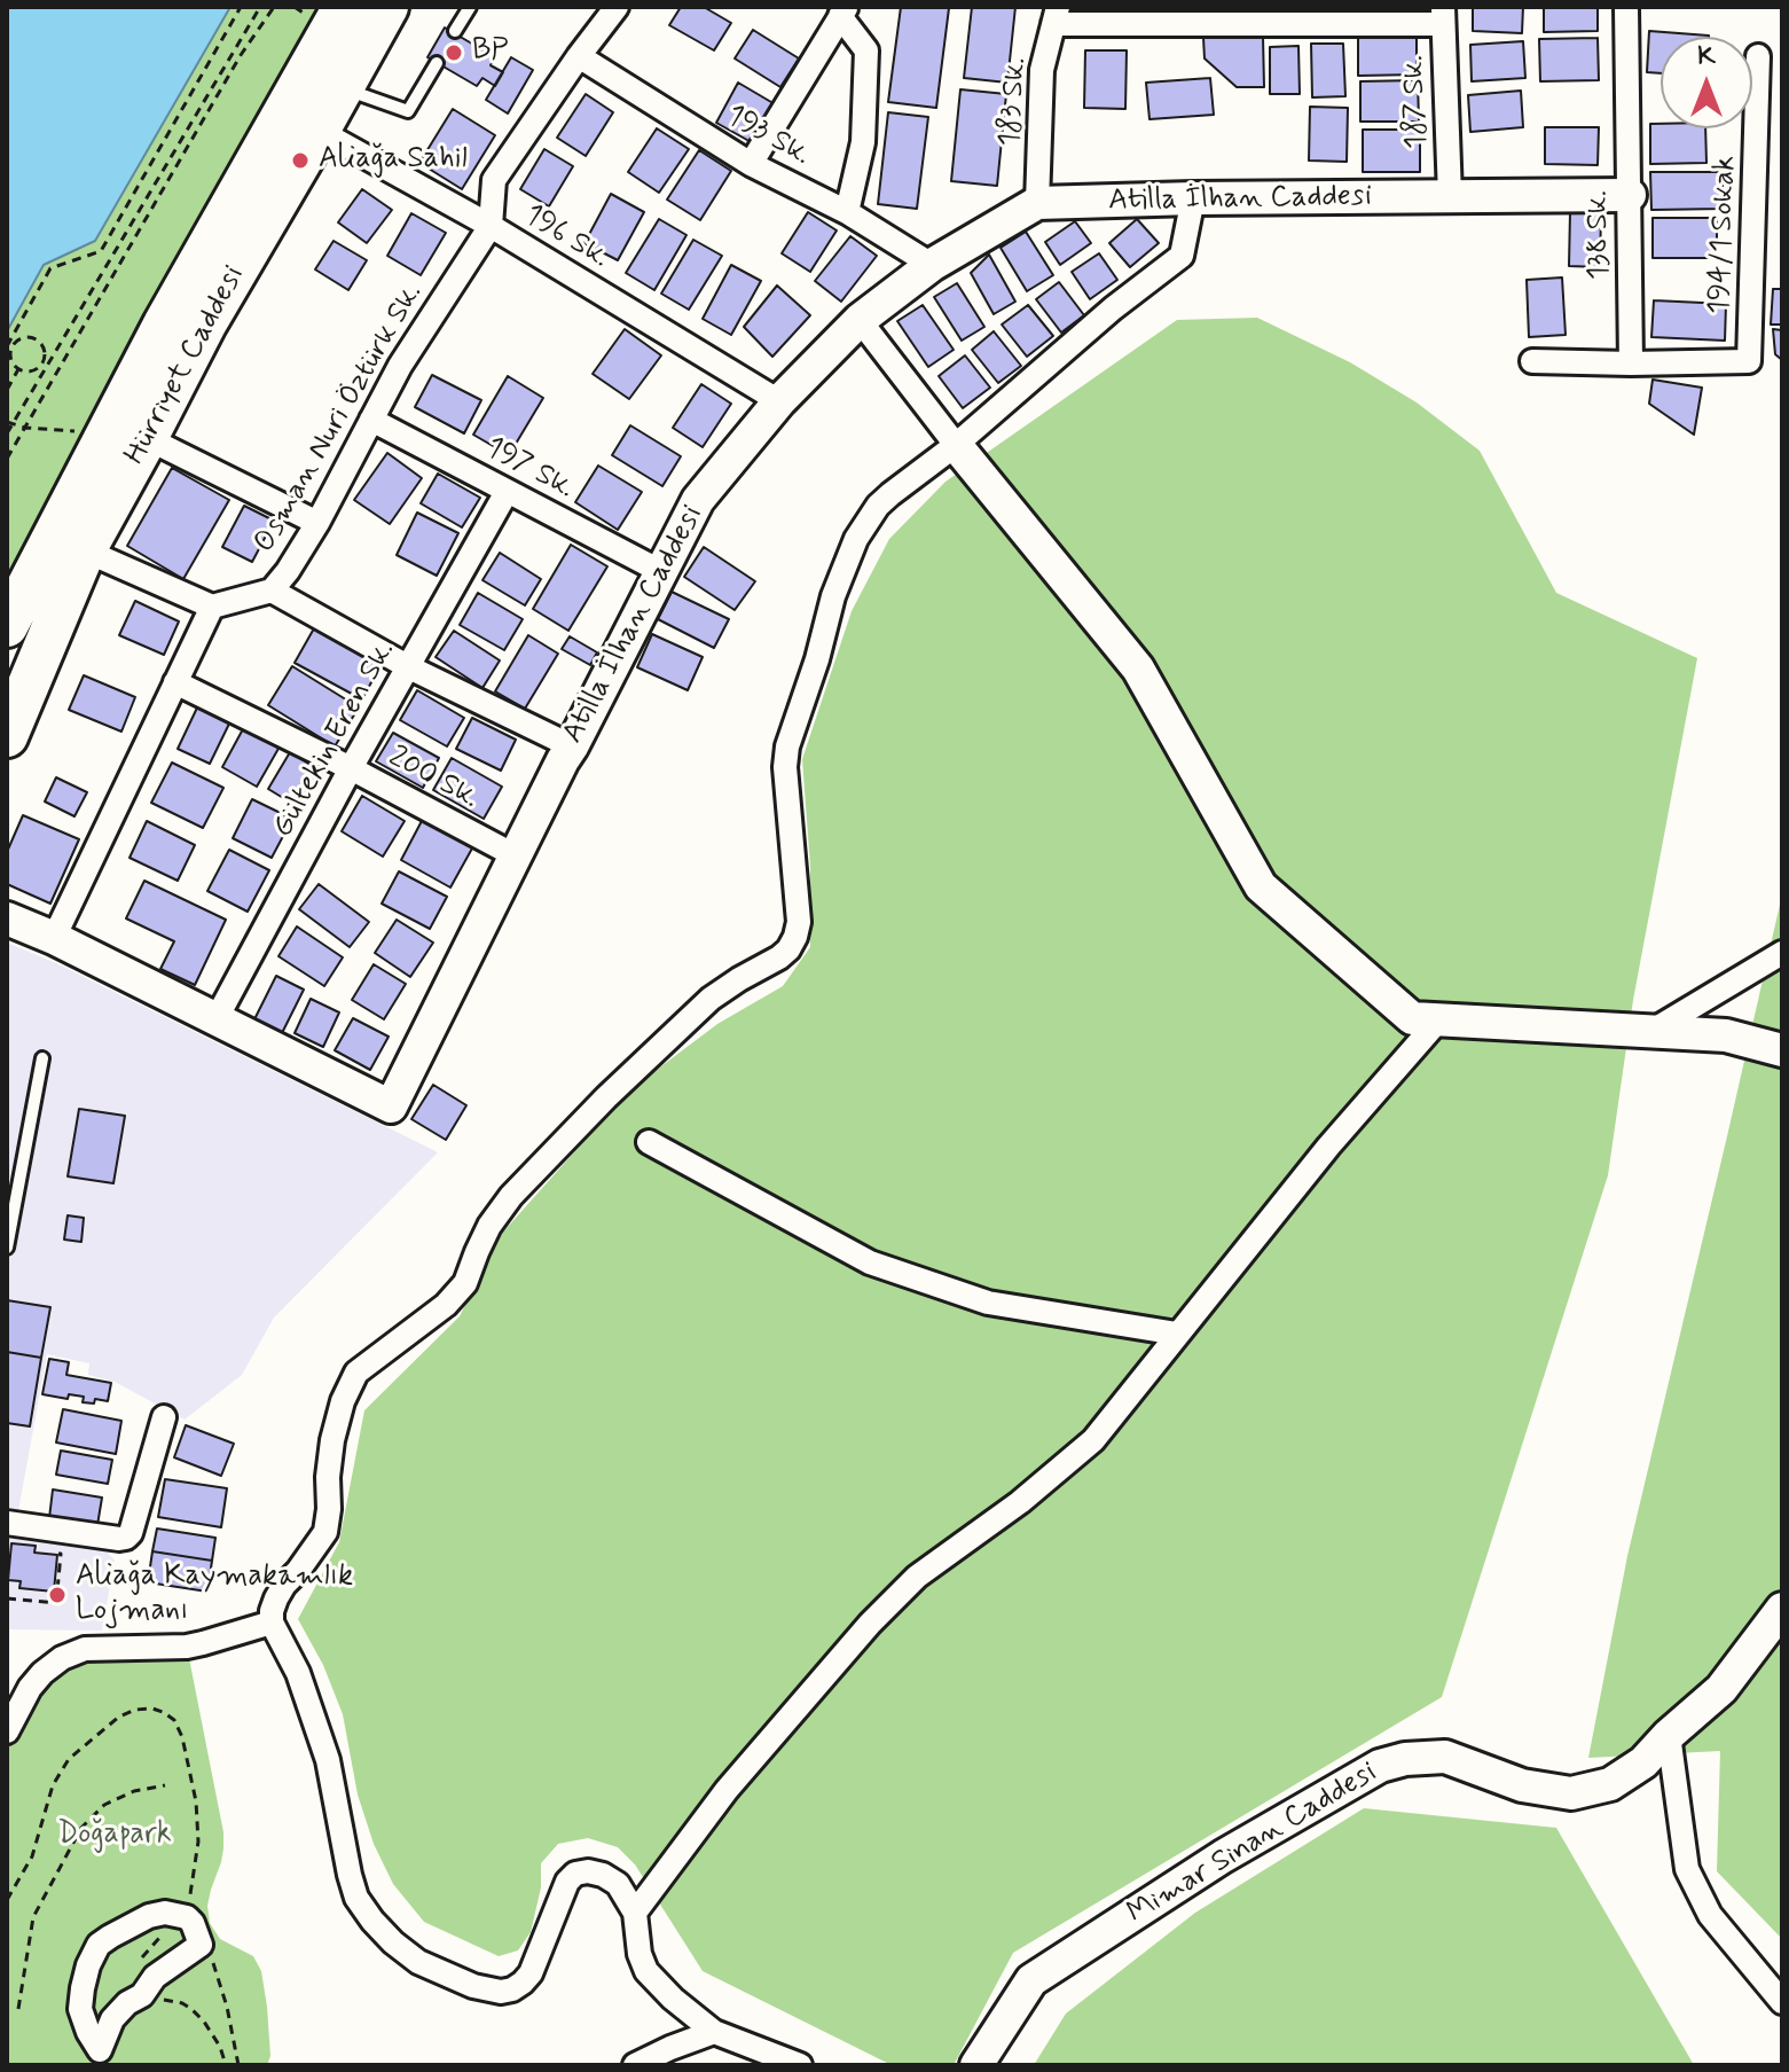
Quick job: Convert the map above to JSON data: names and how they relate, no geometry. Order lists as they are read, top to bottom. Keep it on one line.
{"streets":{"highway":["Hürriyet Caddesi"],"street":["183 Sk.","187 Sk.","193 Sk.","Atilla İlhan Caddesi","138 Sk.","194/1 Sokak","196 Sk.","Osman Nuri Öztürk Sk.","197 Sk.","Gültekin Eren Sk.","200 Sk.","Mimar Sinan Caddesi"]},"crossings":[["183 Sk.","Atilla İlhan Caddesi"],["187 Sk.","Atilla İlhan Caddesi"],["193 Sk.","Atilla İlhan Caddesi"],["193 Sk.","Osman Nuri Öztürk Sk."],["Atilla İlhan Caddesi","138 Sk."],["Atilla İlhan Caddesi","196 Sk."],["Atilla İlhan Caddesi","197 Sk."],["Atilla İlhan Caddesi","Gültekin Eren Sk."],["Atilla İlhan Caddesi","200 Sk."],["138 Sk.","194/1 Sokak"],["196 Sk.","Hürriyet Caddesi"],["196 Sk.","Osman Nuri Öztürk Sk."],["Osman Nuri Öztürk Sk.","197 Sk."],["197 Sk.","Gültekin Eren Sk."],["Gültekin Eren Sk.","200 Sk."]],"parks":["Doğapark"],"places":["BP","Aliağa Sahil","Aliağa Kaymakamlık Lojmanı"],"north":"top"}
